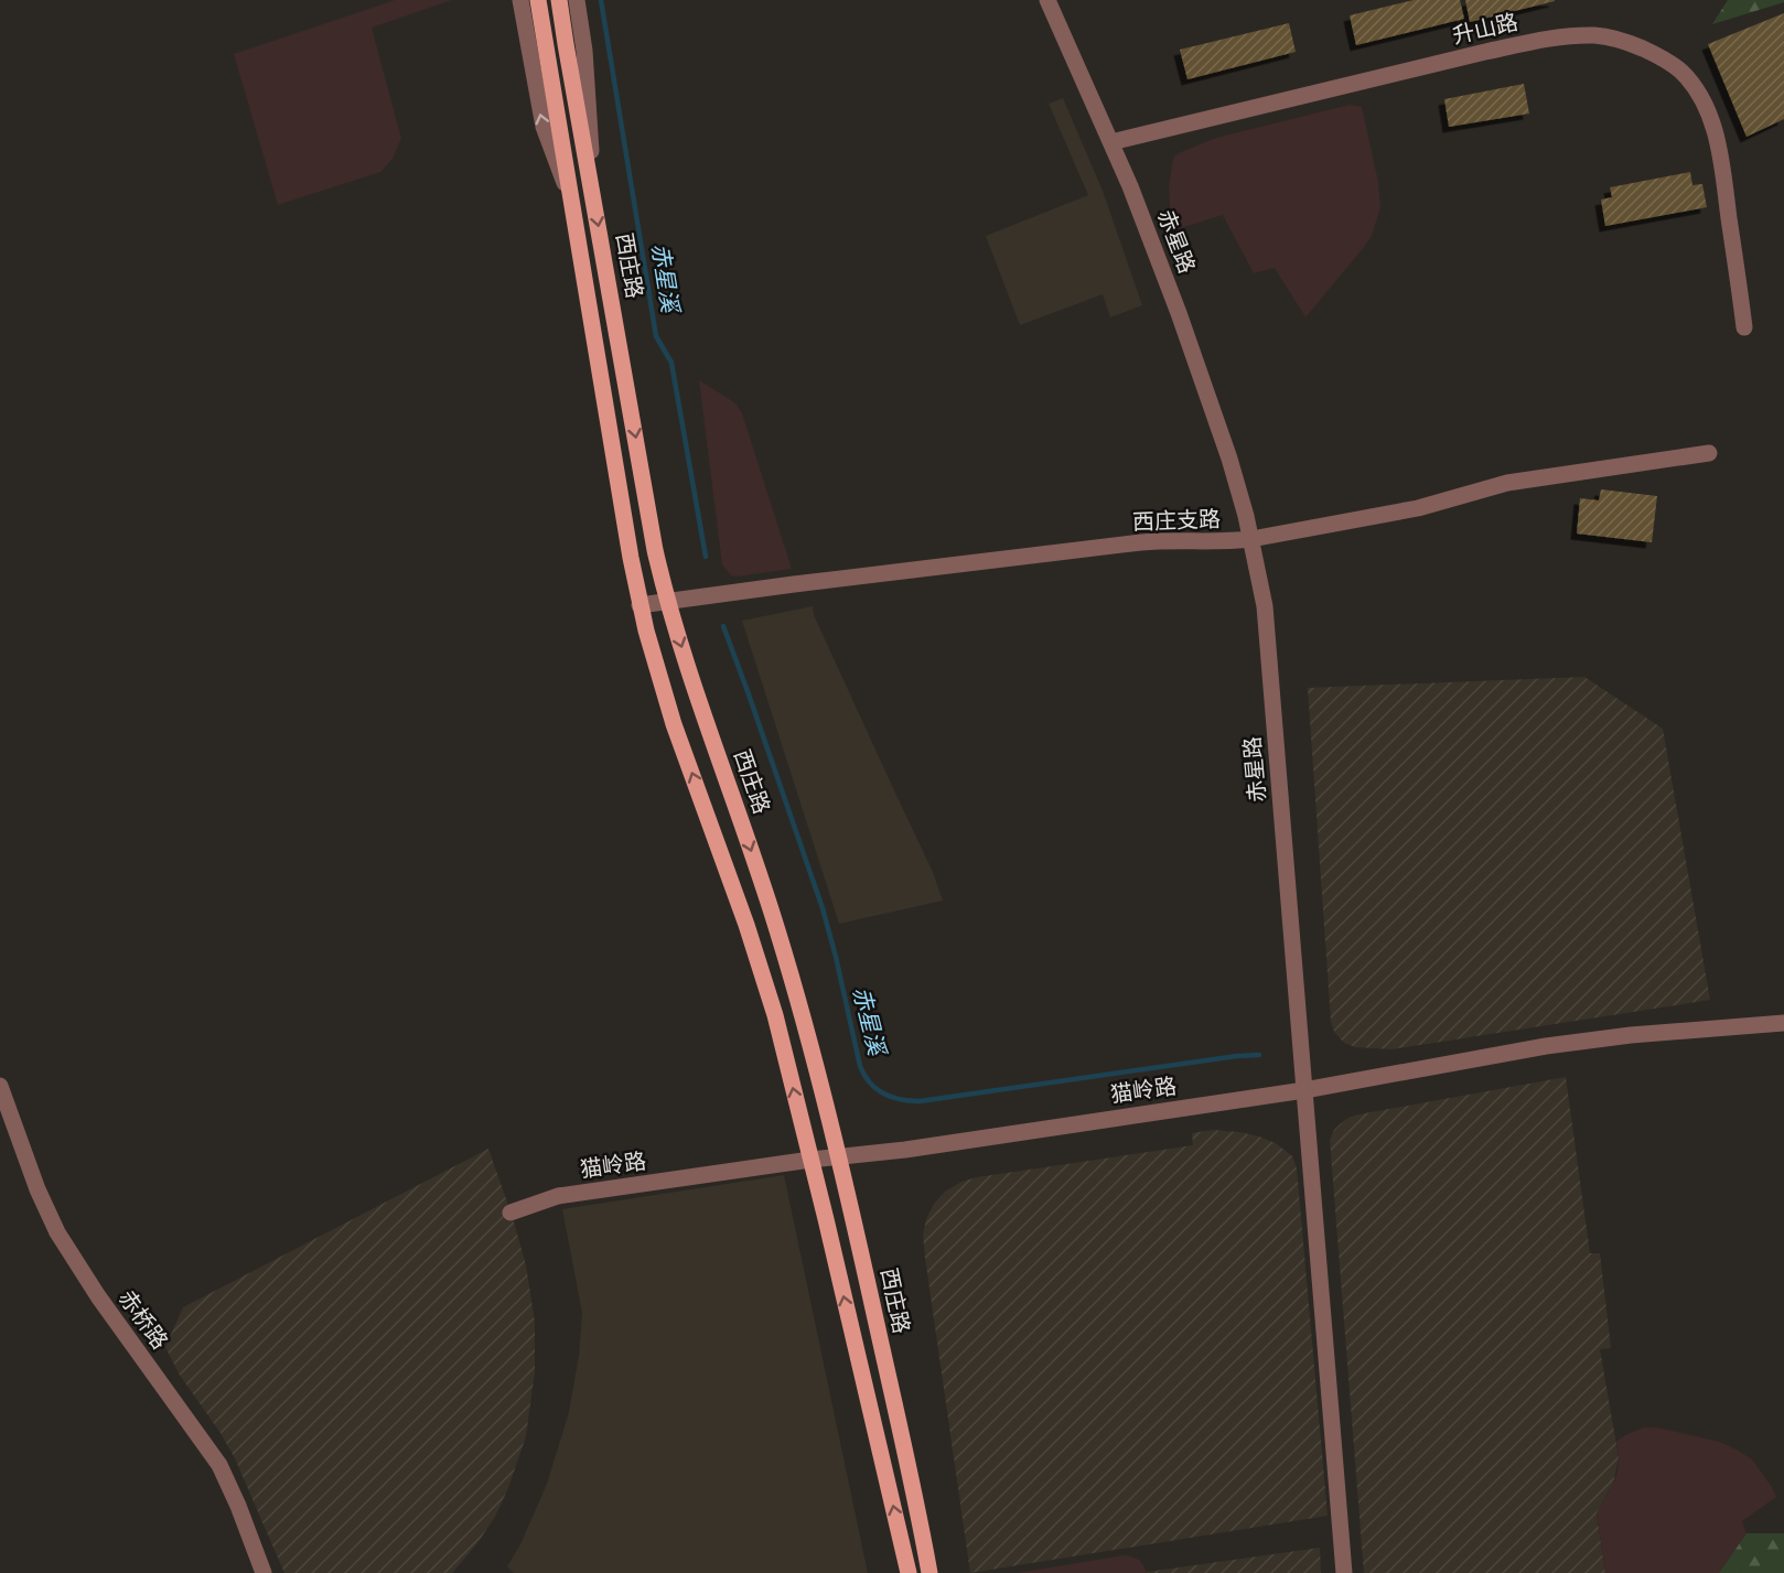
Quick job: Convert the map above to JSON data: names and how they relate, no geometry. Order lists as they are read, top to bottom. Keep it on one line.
{"streets":{"main road":["西庄路"],"street":["升山路","赤星路","西庄支路","猫岭路","赤桥路"]},"crossings":[["升山路","赤星路"],["赤星路","西庄支路"],["赤星路","猫岭路"],["西庄路","西庄支路"],["西庄路","猫岭路"]],"water":["赤星溪"]}
